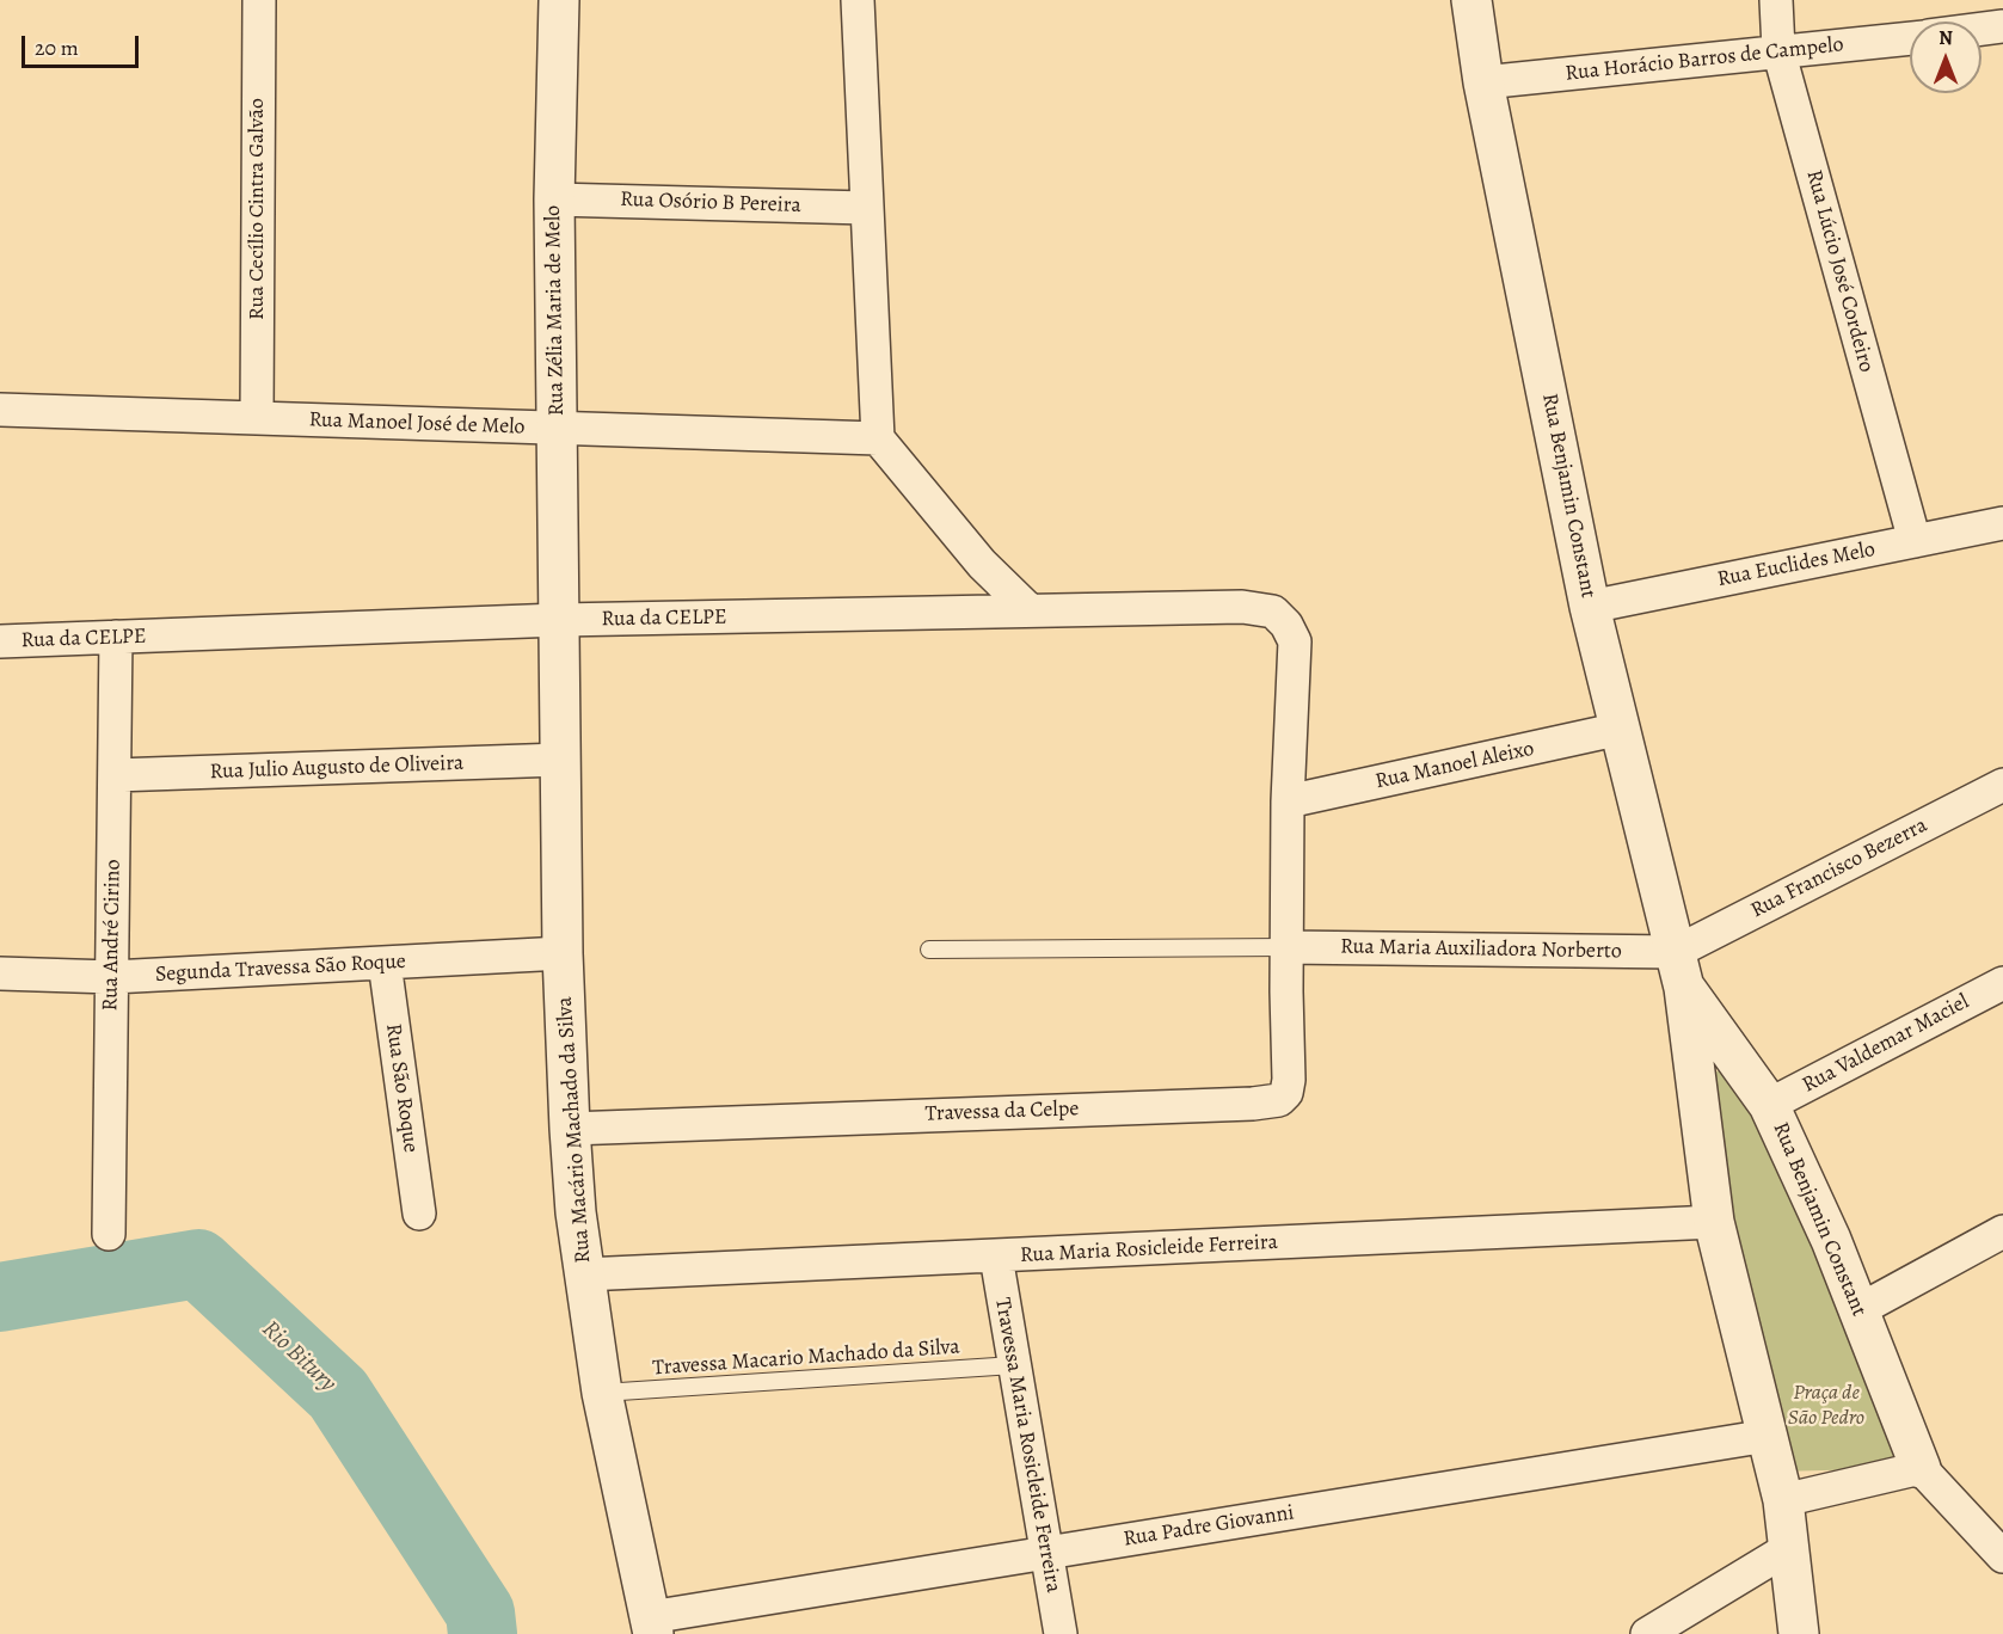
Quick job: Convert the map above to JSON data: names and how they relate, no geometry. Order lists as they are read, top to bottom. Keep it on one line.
{"streets":{"street":["Rua Horácio Barros de Campelo","Rua Osório B Pereira","Rua Cecílio Cintra Galvão","Rua Lúcio José Cordeiro","Rua Zélia Maria de Melo","Rua Manoel José de Melo","Rua Benjamin Constant","Rua Euclides Melo","Rua da CELPE","Rua Manoel Aleixo","Rua Julio Augusto de Oliveira","Rua Francisco Bezerra","Rua André Cirino","Rua Maria Auxiliadora Norberto","Segunda Travessa São Roque","Rua Valdemar Maciel","Rua São Roque","Travessa da Celpe","Rua Macário Machado da Silva","Rua Maria Rosicleide Ferreira","Travessa Maria Rosicleide Ferreira","Rua Padre Giovanni"],"lane":["Travessa Macario Machado da Silva"]},"crossings":[["Rua Horácio Barros de Campelo","Rua Lúcio José Cordeiro"],["Rua Horácio Barros de Campelo","Rua Benjamin Constant"],["Rua Osório B Pereira","Rua Zélia Maria de Melo"],["Rua Cecílio Cintra Galvão","Rua Manoel José de Melo"],["Rua Lúcio José Cordeiro","Rua Euclides Melo"],["Rua Zélia Maria de Melo","Rua Manoel José de Melo"],["Rua Zélia Maria de Melo","Rua da CELPE"],["Rua Zélia Maria de Melo","Rua Macário Machado da Silva"],["Rua Benjamin Constant","Rua Euclides Melo"],["Rua Benjamin Constant","Rua Manoel Aleixo"],["Rua Benjamin Constant","Rua Francisco Bezerra"],["Rua Benjamin Constant","Rua Maria Auxiliadora Norberto"],["Rua Benjamin Constant","Rua Valdemar Maciel"],["Rua Benjamin Constant","Rua Maria Rosicleide Ferreira"],["Rua Benjamin Constant","Rua Padre Giovanni"],["Rua da CELPE","Rua Manoel Aleixo"],["Rua da CELPE","Rua André Cirino"],["Rua da CELPE","Rua Macário Machado da Silva"],["Rua Julio Augusto de Oliveira","Rua André Cirino"],["Rua Julio Augusto de Oliveira","Rua Macário Machado da Silva"],["Rua Francisco Bezerra","Rua Maria Auxiliadora Norberto"],["Rua André Cirino","Segunda Travessa São Roque"],["Rua Maria Auxiliadora Norberto","Travessa da Celpe"],["Segunda Travessa São Roque","Rua São Roque"],["Segunda Travessa São Roque","Rua Macário Machado da Silva"],["Travessa da Celpe","Rua Macário Machado da Silva"],["Rua Macário Machado da Silva","Rua Maria Rosicleide Ferreira"],["Rua Macário Machado da Silva","Travessa Macario Machado da Silva"],["Rua Macário Machado da Silva","Rua Padre Giovanni"],["Rua Maria Rosicleide Ferreira","Travessa Maria Rosicleide Ferreira"],["Travessa Macario Machado da Silva","Travessa Maria Rosicleide Ferreira"],["Travessa Maria Rosicleide Ferreira","Rua Padre Giovanni"]],"water":["Rio Bitury"],"parks":["Praça de São Pedro"],"scale_bar":"20 m","north":"top"}
